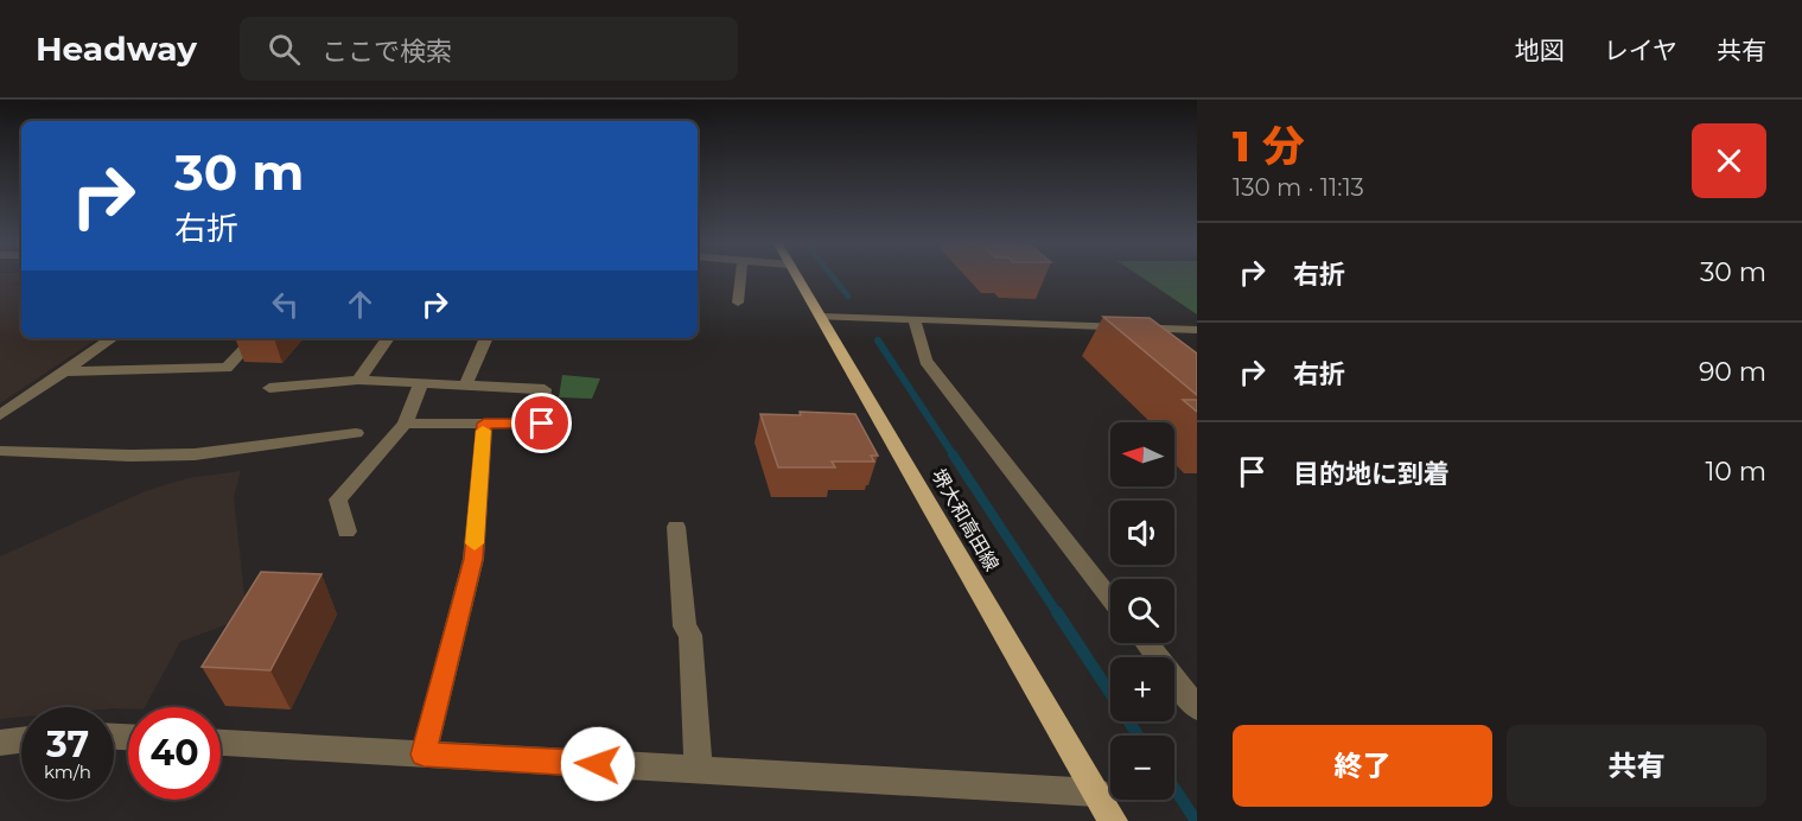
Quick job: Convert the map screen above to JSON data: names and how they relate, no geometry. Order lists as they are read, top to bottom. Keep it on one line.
{"streets":{"main road":["堺大和高田線"]},"north":"left","page":{"header":"Headway","search":"ここで検索","nav":["地図","レイヤ","共有"],"heading":["1 分","130 m · 11:13"],"turn":["30 m","右折"],"list":[{"name":"右折","value":"30 m"},{"name":"右折","value":"90 m"},{"name":"目的地に到着","value":"10 m"}],"map_buttons":["+","−"],"speed":"37 km/h","limit":"40","buttons":["終了","共有"]}}
